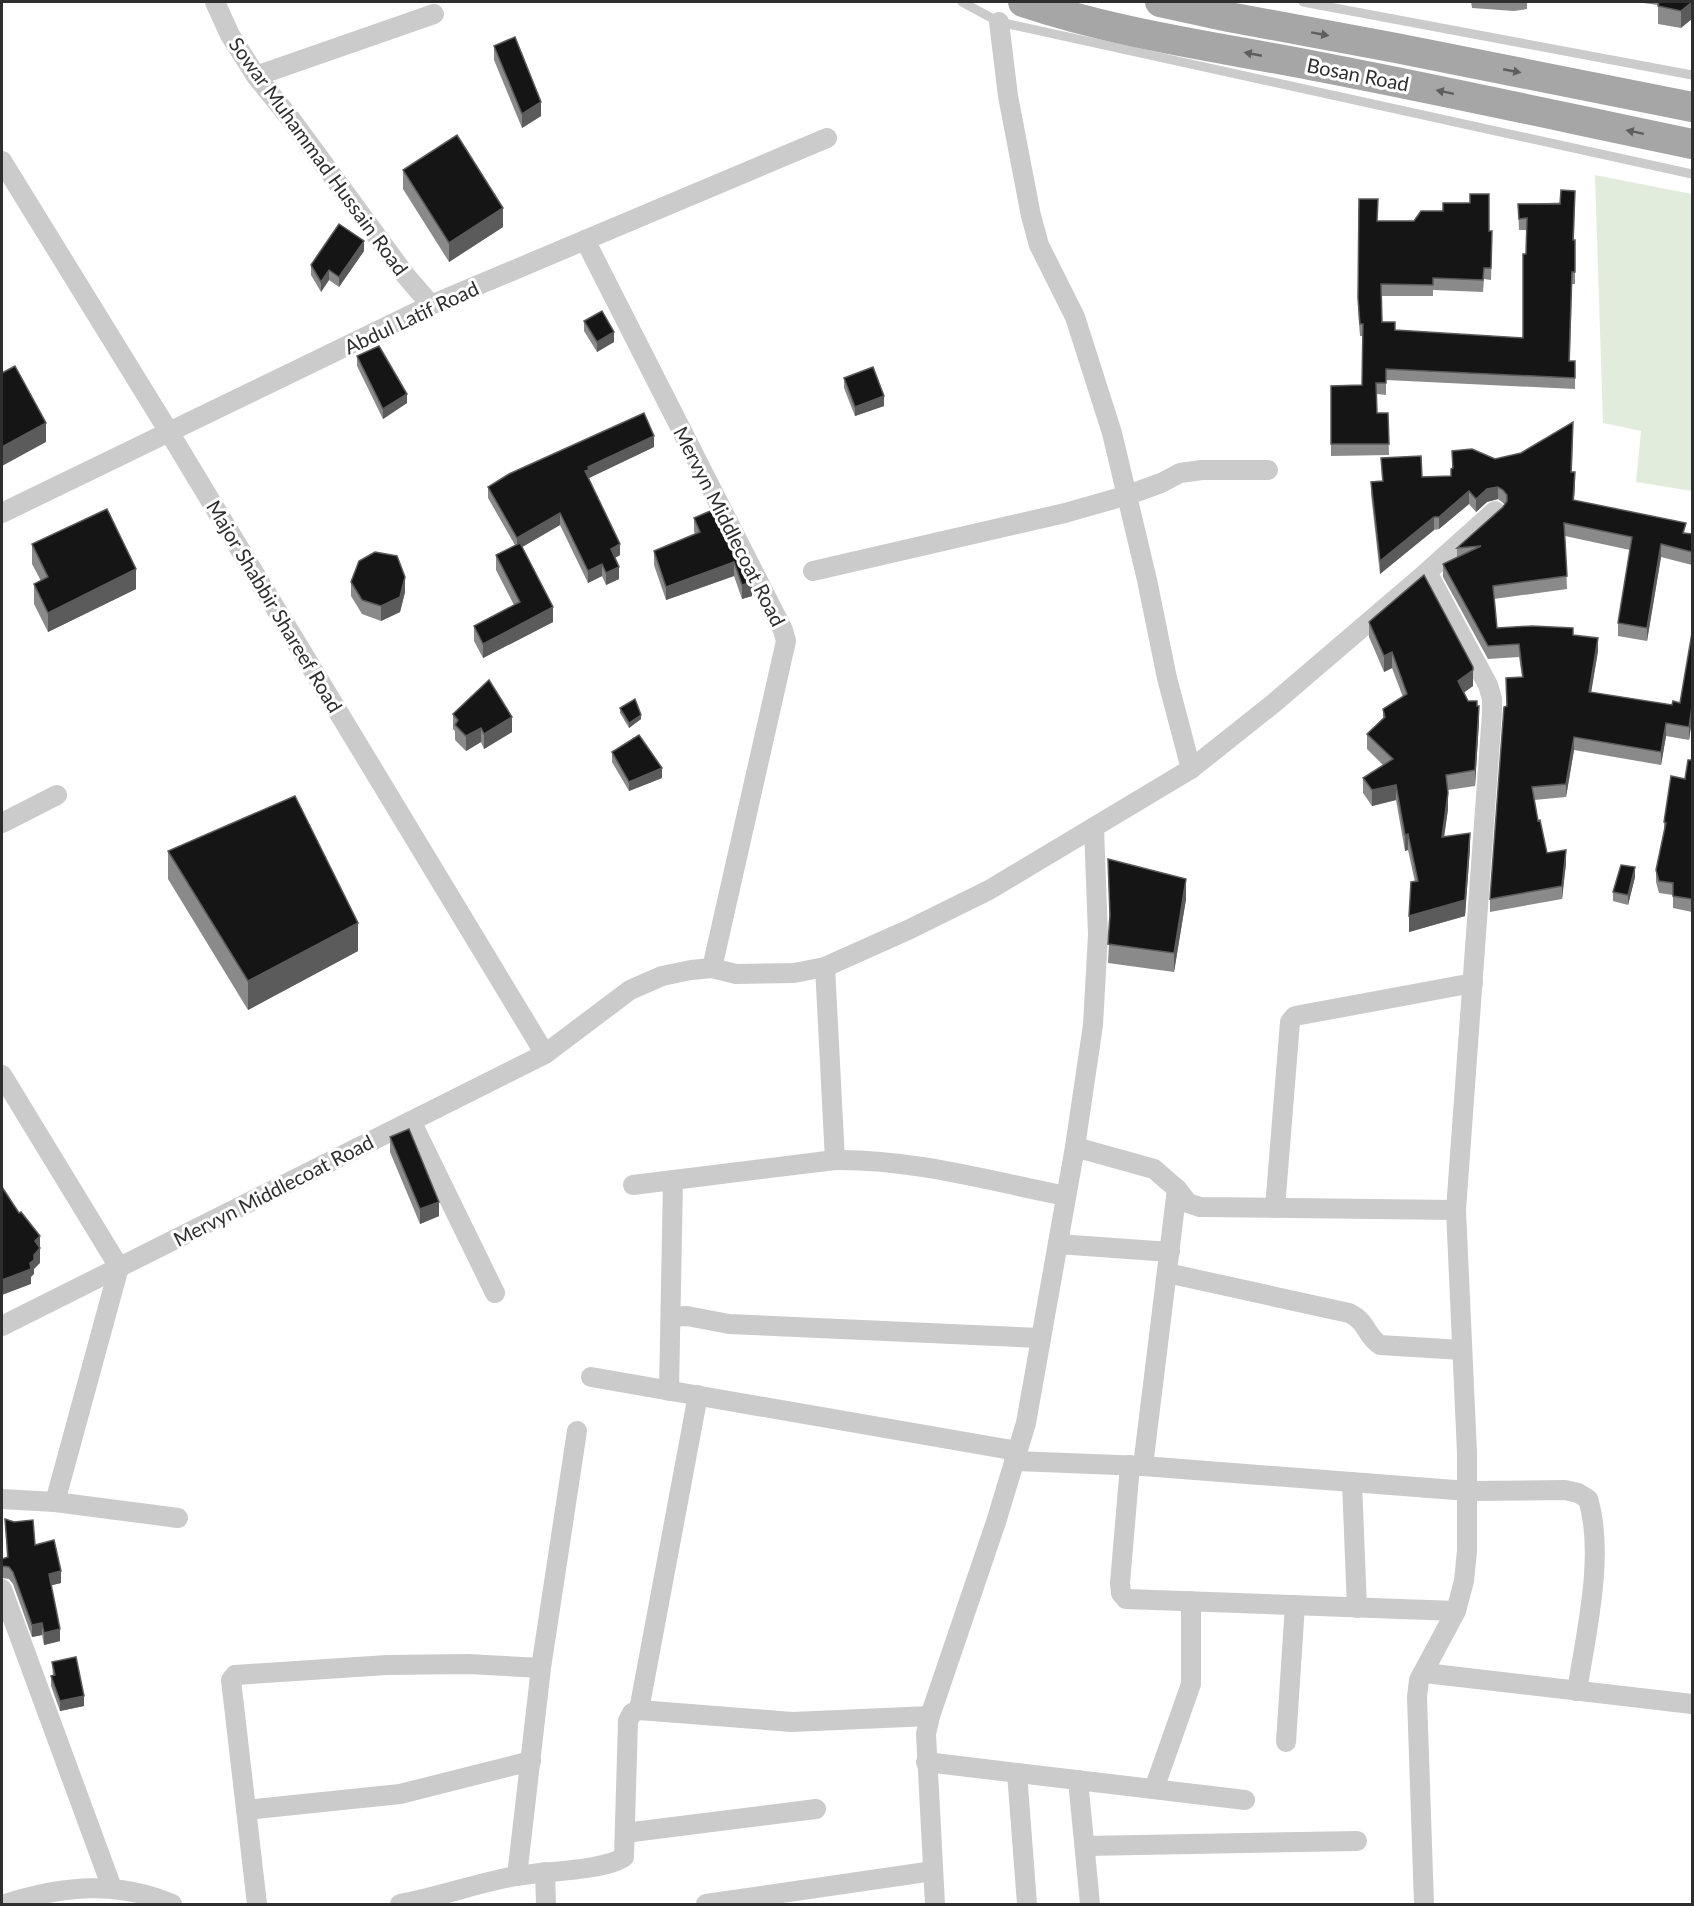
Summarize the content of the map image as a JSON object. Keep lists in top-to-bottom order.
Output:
{
  "streets": {
    "main road": ["Bosan Road"],
    "street": [
      "Sowar Muhammad Hussain Road",
      "Abdul Latif Road",
      "Mervyn Middlecoat Road",
      "Major Shabbir Shareef Road"
    ]
  },
  "crossings": [
    ["Sowar Muhammad Hussain Road", "Abdul Latif Road"],
    ["Abdul Latif Road", "Mervyn Middlecoat Road"],
    ["Abdul Latif Road", "Major Shabbir Shareef Road"],
    ["Mervyn Middlecoat Road", "Major Shabbir Shareef Road"]
  ]
}
